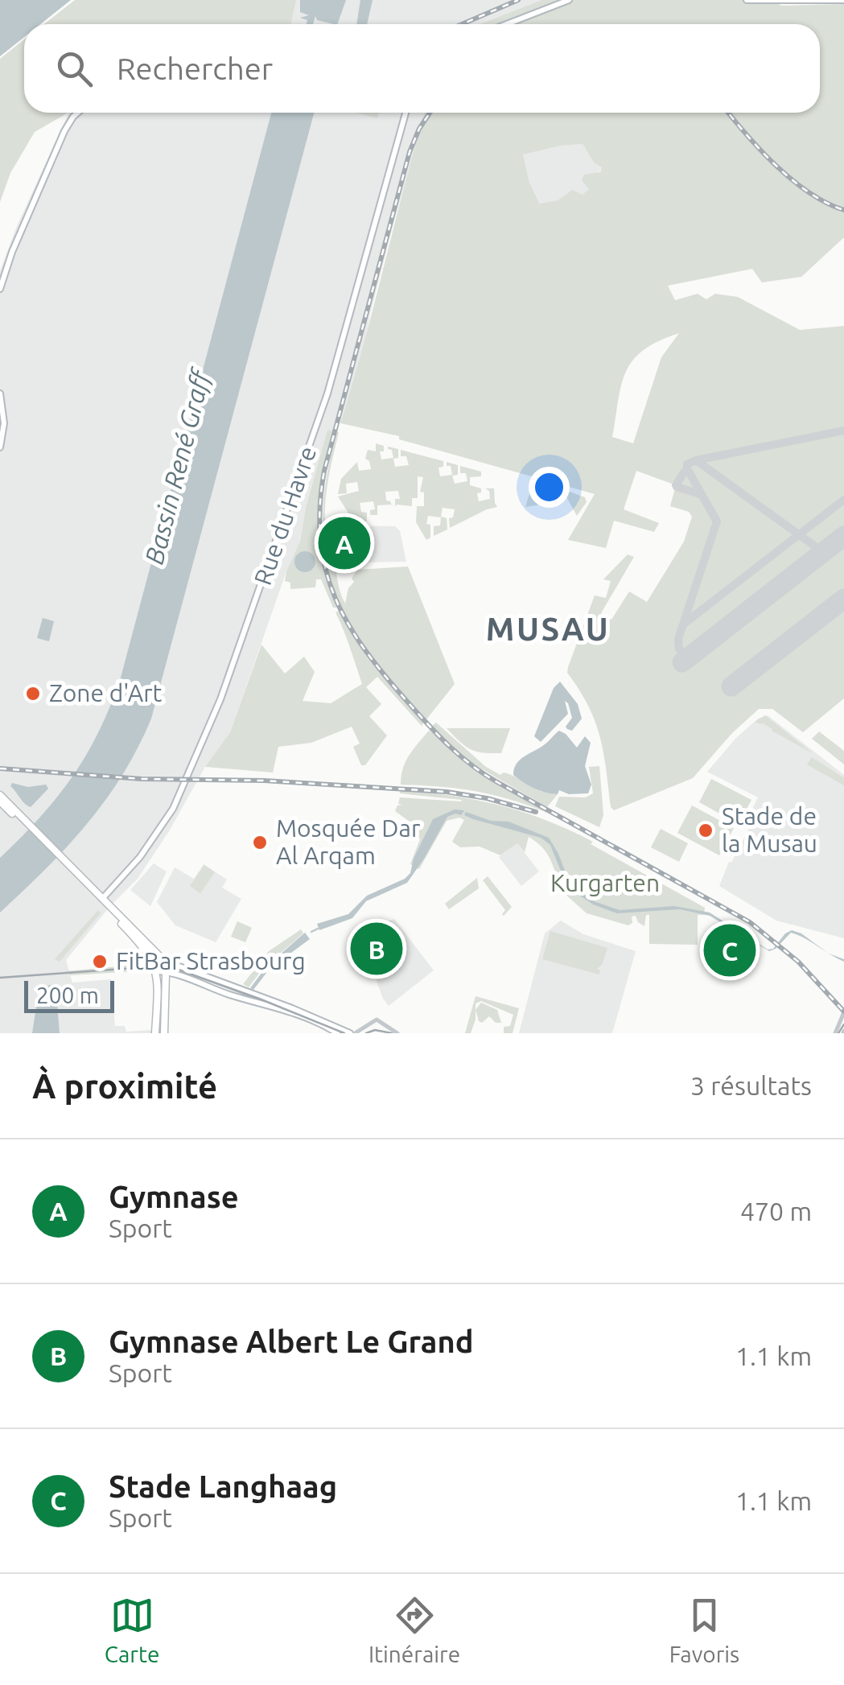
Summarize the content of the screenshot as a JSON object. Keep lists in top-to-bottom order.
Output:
{
  "streets": {
    "main road": ["Rue du Havre"]
  },
  "districts": ["MUSAU"],
  "water": ["Bassin René Graff"],
  "parks": ["Kurgarten"],
  "places": [
    "Zone d'Art",
    "Stade de la Musau",
    "Mosquée Dar Al Arqam",
    "FitBar Strasbourg"
  ],
  "scale_bar": "200 m",
  "page": {
    "search": "Rechercher",
    "pins": ["A", "B", "C"],
    "scale": "200 m",
    "heading": ["À proximité", "3 résultats"],
    "list": [
      {
        "mark": "A",
        "name": "Gymnase",
        "note": "Sport",
        "value": "470 m"
      },
      {
        "mark": "B",
        "name": "Gymnase Albert Le Grand",
        "note": "Sport",
        "value": "1.1 km"
      },
      {
        "mark": "C",
        "name": "Stade Langhaag",
        "note": "Sport",
        "value": "1.1 km"
      }
    ],
    "nav": ["Carte", "Itinéraire", "Favoris"]
  }
}
